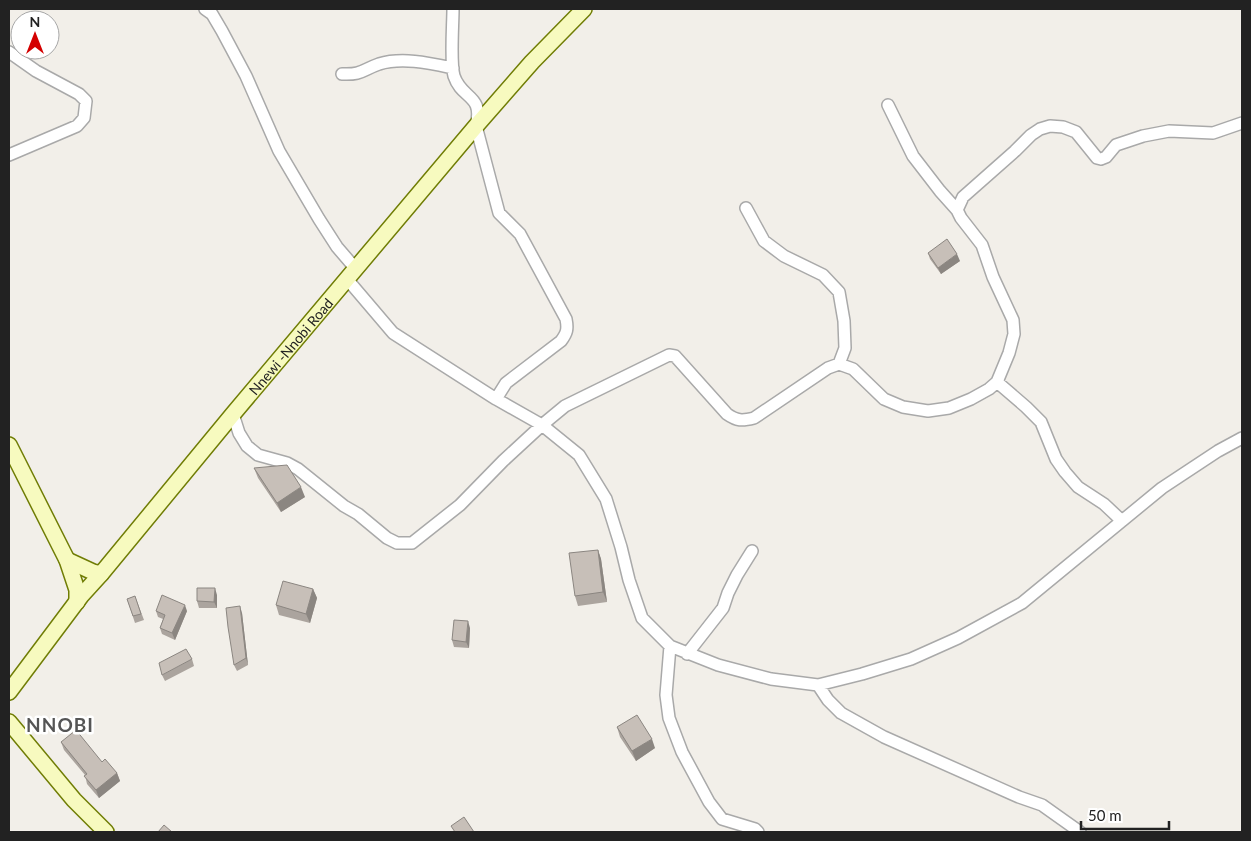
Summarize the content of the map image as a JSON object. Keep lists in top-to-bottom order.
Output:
{
  "streets": {
    "main road": ["Nnewi -Nnobi Road"]
  },
  "districts": ["NNOBI"],
  "scale_bar": "50 m",
  "north": "top"
}
